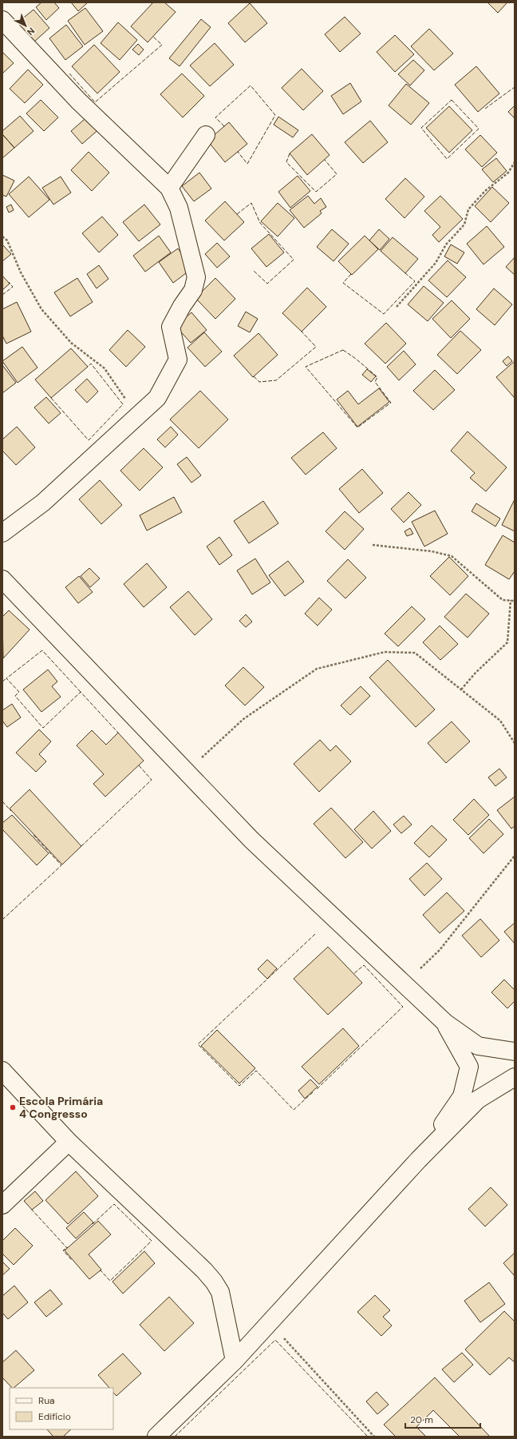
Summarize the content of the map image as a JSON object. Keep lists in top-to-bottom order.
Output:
{
  "places": ["Escola Primária 4 Congresso"],
  "legend": ["Rua", "Edifício"],
  "scale_bar": "20 m",
  "north": "bottom right"
}
